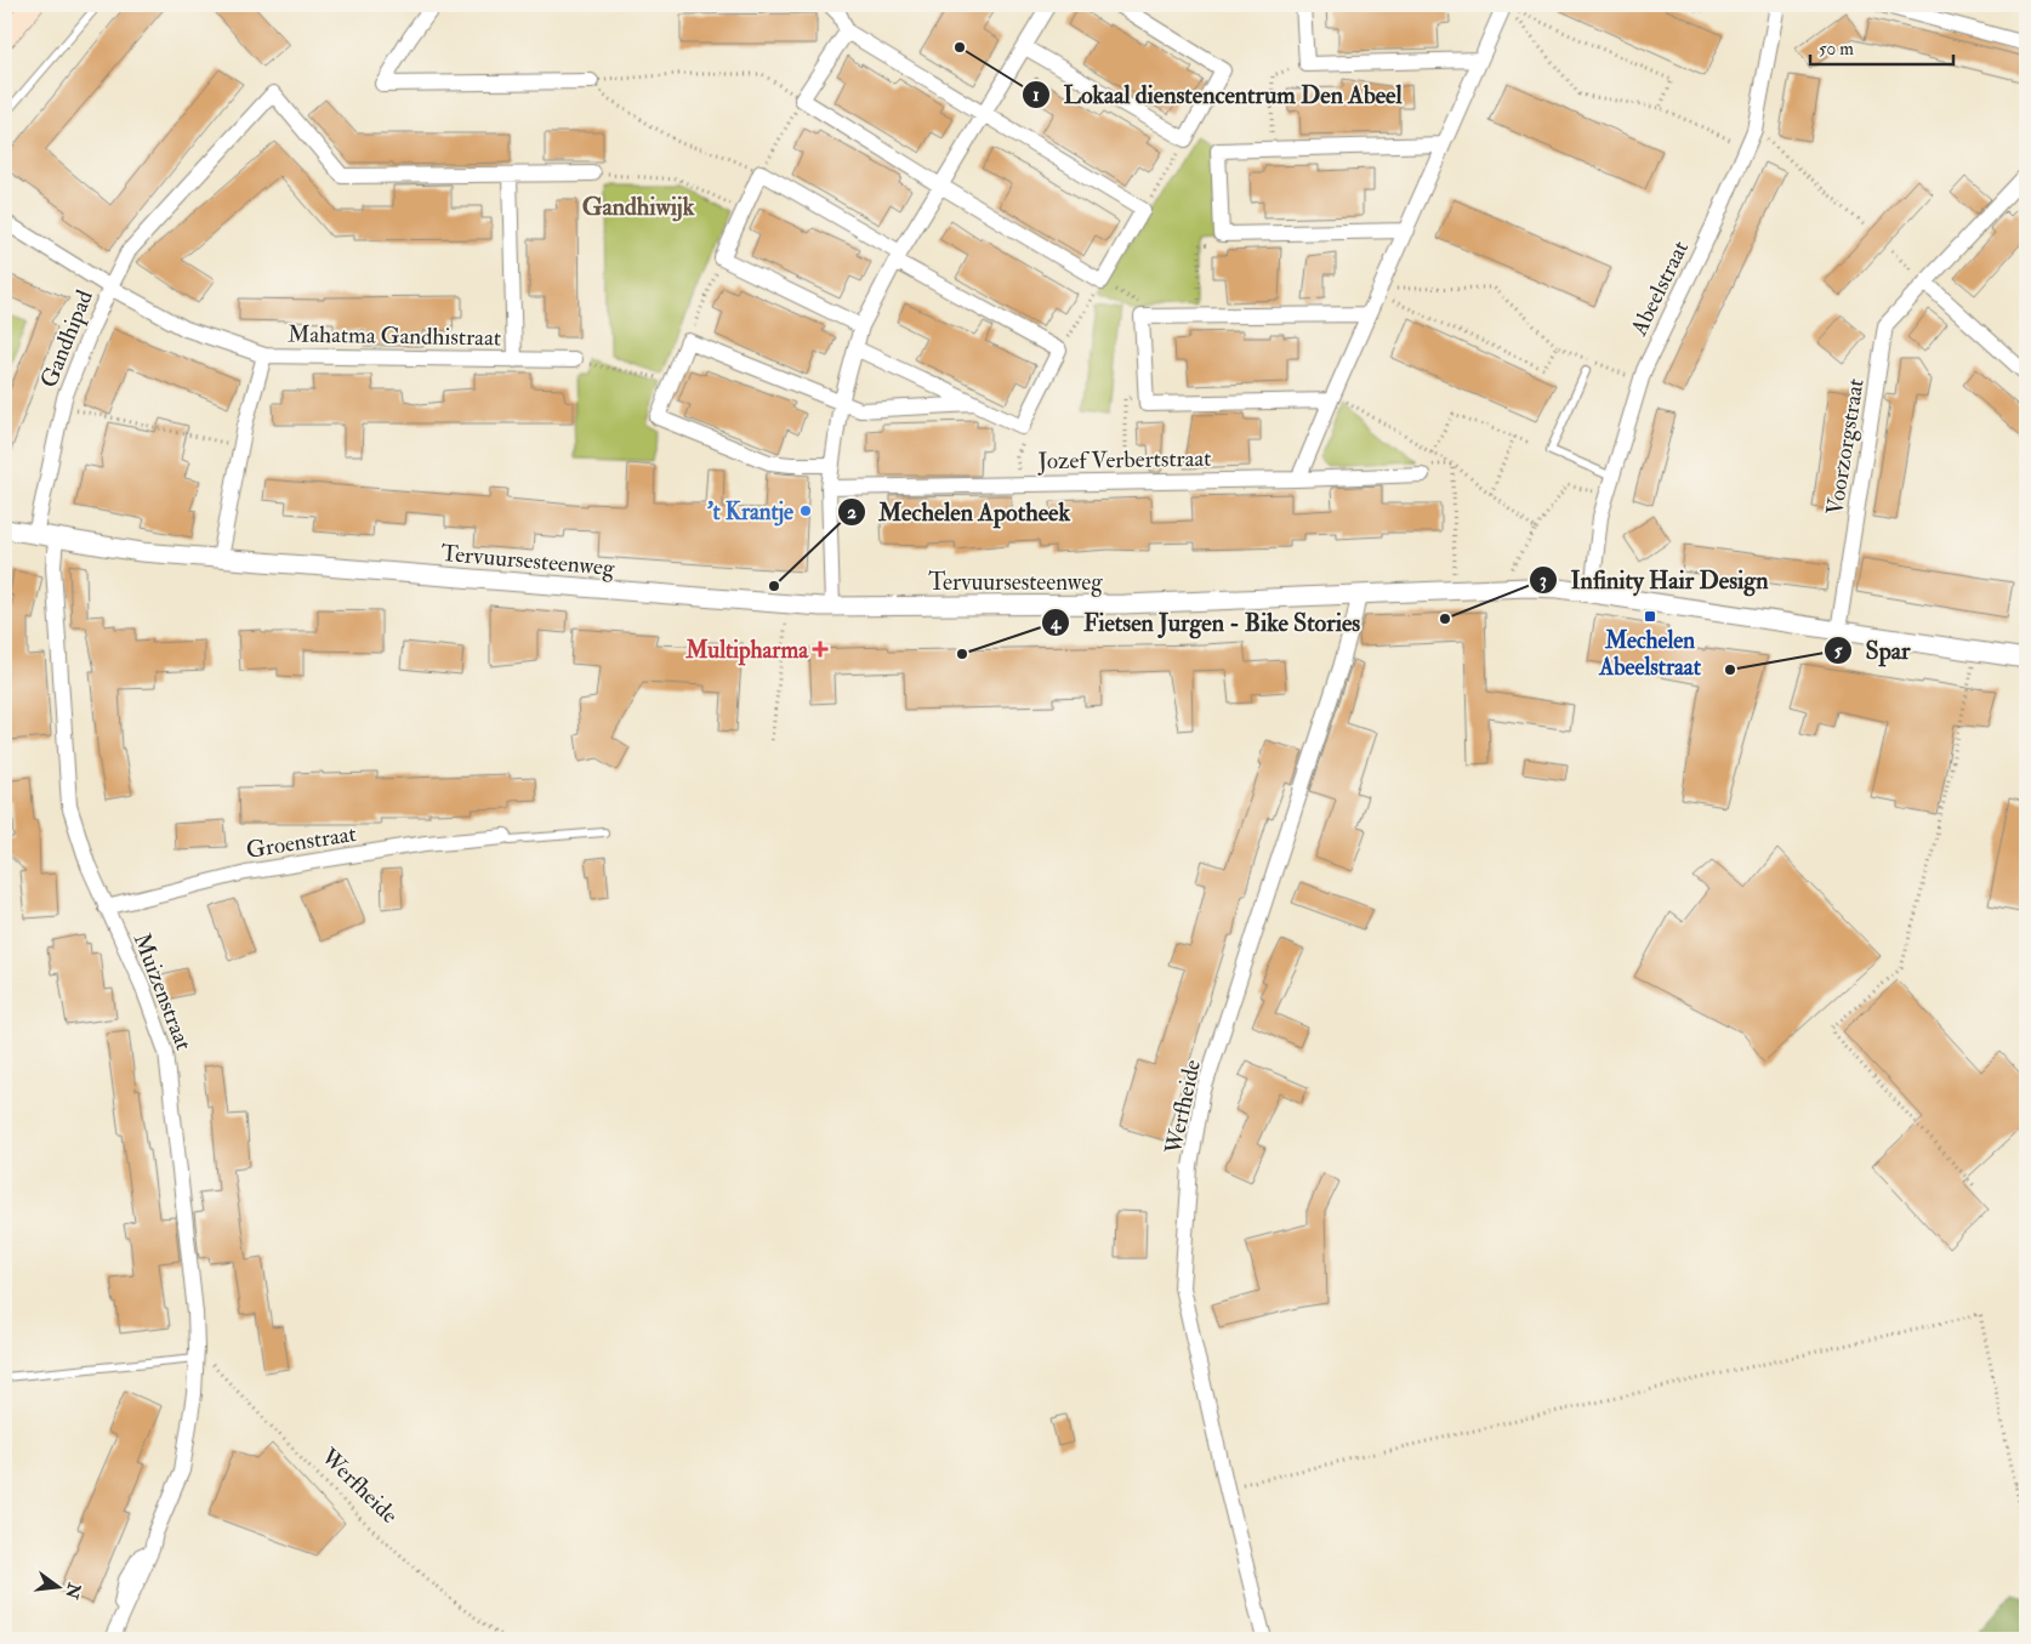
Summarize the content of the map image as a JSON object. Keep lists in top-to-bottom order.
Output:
{
  "streets": {
    "street": [
      "Abeelstraat",
      "Mahatma Gandhistraat",
      "Gandhipad",
      "Voorzorgstraat",
      "Jozef Verbertstraat",
      "Tervuursesteenweg",
      "Groenstraat",
      "Muizenstraat",
      "Werfheide"
    ]
  },
  "crossings": [
    ["Abeelstraat", "Tervuursesteenweg"],
    ["Mahatma Gandhistraat", "Gandhipad"],
    ["Mahatma Gandhistraat", "Tervuursesteenweg"],
    ["Gandhipad", "Tervuursesteenweg"],
    ["Voorzorgstraat", "Tervuursesteenweg"],
    ["Tervuursesteenweg", "Muizenstraat"],
    ["Tervuursesteenweg", "Werfheide"],
    ["Groenstraat", "Muizenstraat"],
    ["Muizenstraat", "Werfheide"]
  ],
  "districts": ["Gandhiwijk"],
  "places": {
    "other": [
      "Lokaal dienstencentrum Den Abeel",
      "'t Krantje",
      "Mechelen Apotheek",
      "Infinity Hair Design",
      "Fietsen Jurgen - Bike Stories",
      "Spar"
    ],
    "transit": ["Mechelen Abeelstraat"],
    "health": ["Multipharma"]
  },
  "scale_bar": "50 m",
  "north": "right"
}
